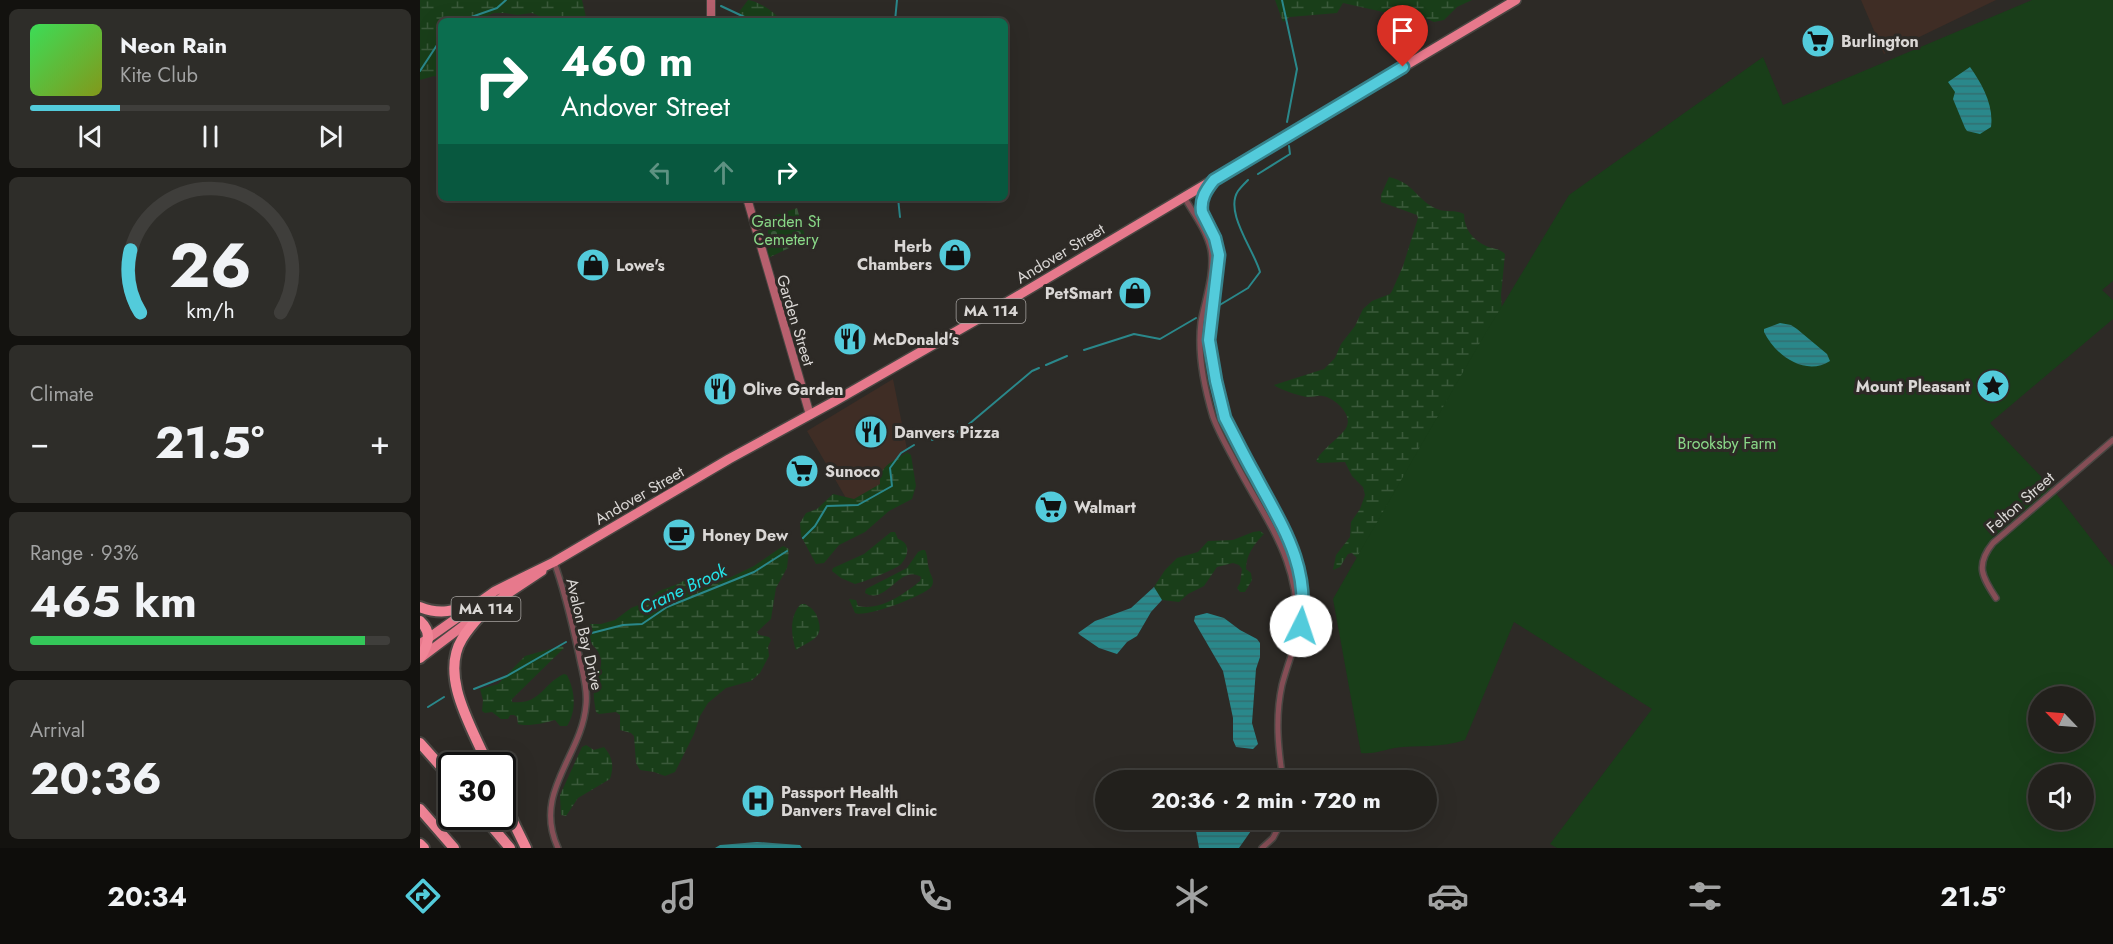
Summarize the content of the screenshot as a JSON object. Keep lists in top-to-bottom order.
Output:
{
  "streets": {
    "highway": ["Andover Street", "MA 114"],
    "main road": ["Garden Street"],
    "street": ["Felton Street", "Avalon Bay Drive"]
  },
  "crossings": [
    ["Andover Street", "Garden Street"],
    ["Andover Street", "Avalon Bay Drive"]
  ],
  "water": ["Crane Brook"],
  "parks": ["Garden St Cemetery", "Brooksby Farm"],
  "places": {
    "supermarket": ["Burlington", "Sunoco", "Walmart"],
    "shop": ["Herb Chambers", "Lowe's", "PetSmart"],
    "restaurant": ["McDonald's", "Olive Garden", "Danvers Pizza"],
    "place": ["Mount Pleasant"],
    "cafe": ["Honey Dew"],
    "hospital": ["Passport Health Danvers Travel Clinic"]
  },
  "north": "top left",
  "page": {
    "turn": ["460 m", "Andover Street"],
    "song": ["Neon Rain", "Kite Club"],
    "tile": [
      "Climate",
      ["Range · 93%", "465 km"],
      ["Arrival", "20:36"]
    ],
    "heat": ["−", "21.5°", "+"],
    "limit": "30",
    "trip": "20:36 · 2 min · 720 m",
    "tabs": ["20:34", "21.5°"],
    "gauge": ["26", "km/h"]
  }
}
